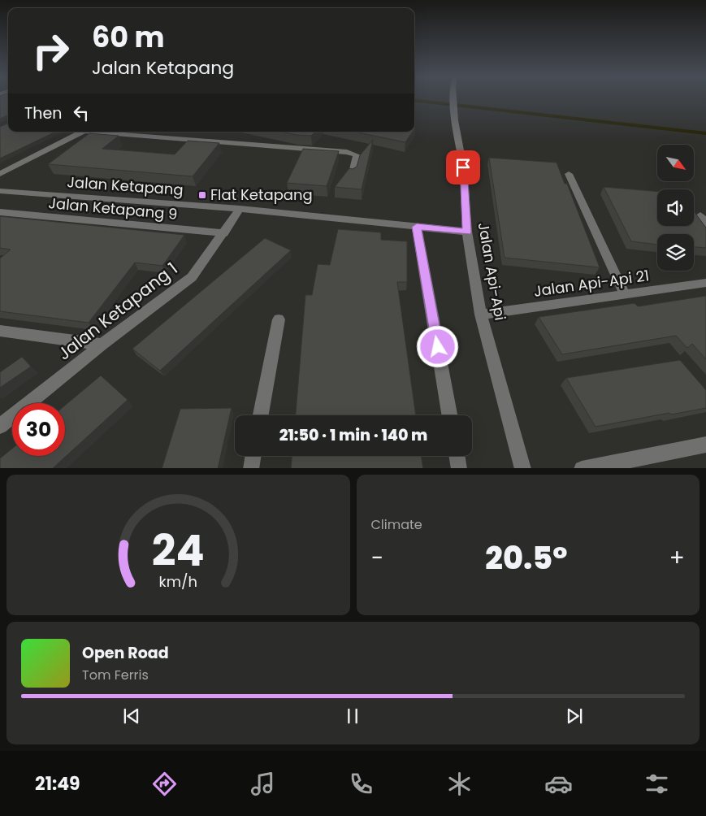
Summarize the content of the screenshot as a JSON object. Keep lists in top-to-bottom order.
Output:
{
  "streets": {
    "street": [
      "Jalan Ketapang",
      "Jalan Ketapang 9",
      "Jalan Api-Api",
      "Jalan Api-Api 21",
      "Jalan Ketapang 1"
    ]
  },
  "crossings": [
    ["Jalan Ketapang", "Jalan Api-Api"],
    ["Jalan Ketapang", "Jalan Ketapang 1"],
    ["Jalan Ketapang 9", "Jalan Ketapang 1"],
    ["Jalan Api-Api", "Jalan Api-Api 21"]
  ],
  "places": {
    "transit": ["Flat Ketapang"]
  },
  "north": "bottom right",
  "page": {
    "turn": ["60 m", "Jalan Ketapang"],
    "then": "Then",
    "limit": "30",
    "trip": "21:50 · 1 min · 140 m",
    "tile": "Climate",
    "heat": ["−", "20.5°", "+"],
    "song": ["Open Road", "Tom Ferris"],
    "tabs": "21:49",
    "gauge": ["24", "km/h"]
  }
}
